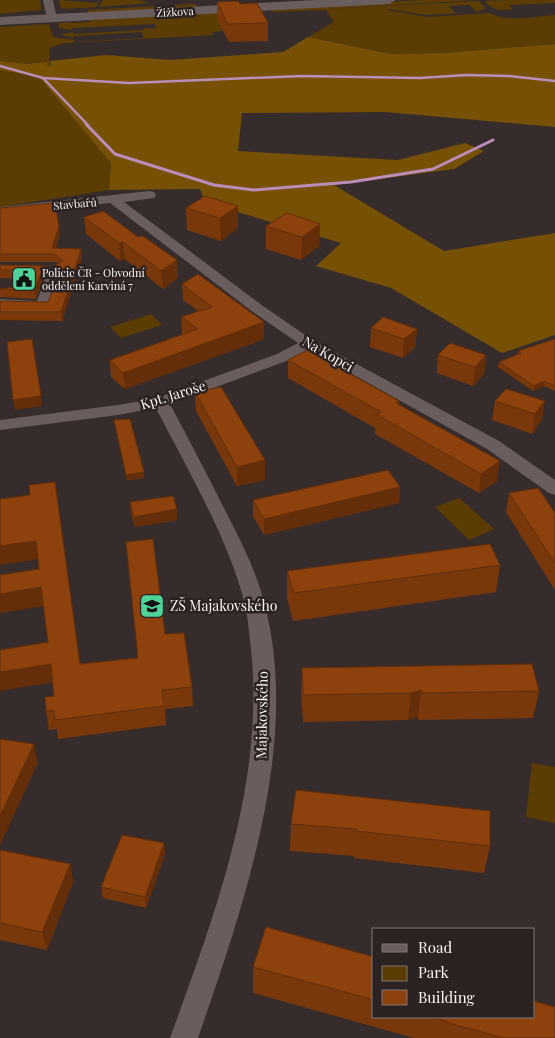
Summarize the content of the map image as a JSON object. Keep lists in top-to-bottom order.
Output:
{
  "streets": {
    "street": [
      "Žižkova",
      "Stavbařů",
      "Na Kopci",
      "Kpt. Jaroše",
      "Majakovského"
    ]
  },
  "crossings": [
    ["Stavbařů", "Na Kopci"],
    ["Na Kopci", "Kpt. Jaroše"],
    ["Kpt. Jaroše", "Majakovského"]
  ],
  "places": {
    "public building": ["Policie ČR - Obvodní oddělení Karviná 7"],
    "school or university": ["ZŠ Majakovského"]
  },
  "legend": ["Road", "Park", "Building"]
}
